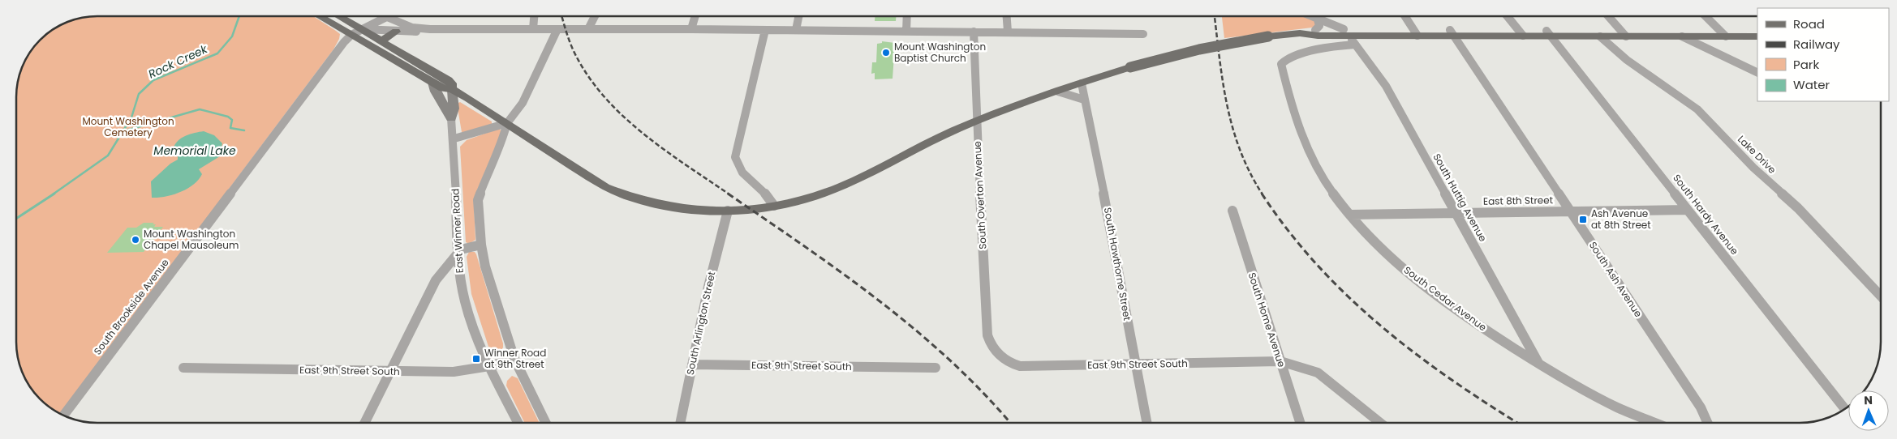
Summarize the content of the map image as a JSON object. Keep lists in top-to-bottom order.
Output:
{
  "streets": {
    "street": [
      "Lake Drive",
      "South Overton Avenue",
      "South Huttig Avenue",
      "East 8th Street",
      "South Hardy Avenue",
      "East Winner Road",
      "South Hawthorne Street",
      "South Ash Avenue",
      "South Cedar Avenue",
      "South Brookside Avenue",
      "South Home Avenue",
      "South Arlington Street",
      "East 9th Street South"
    ]
  },
  "crossings": [
    ["South Overton Avenue", "East 9th Street South"],
    ["South Huttig Avenue", "East 8th Street"],
    ["South Huttig Avenue", "South Cedar Avenue"],
    ["East 8th Street", "South Hardy Avenue"],
    ["East 8th Street", "South Ash Avenue"],
    ["East 8th Street", "South Cedar Avenue"],
    ["East Winner Road", "East 9th Street South"],
    ["South Hawthorne Street", "East 9th Street South"],
    ["South Home Avenue", "East 9th Street South"],
    ["South Arlington Street", "East 9th Street South"]
  ],
  "water": ["Rock Creek", "Memorial Lake"],
  "parks": ["Mount Washington Cemetery"],
  "places": {
    "other": ["Mount Washington Baptist Church", "Mount Washington Chapel Mausoleum"],
    "transit": ["Ash Avenue at 8th Street", "Winner Road at 9th Street"]
  },
  "legend": [
    "Road",
    "Railway",
    "Park",
    "Water"
  ],
  "north": "top"
}
